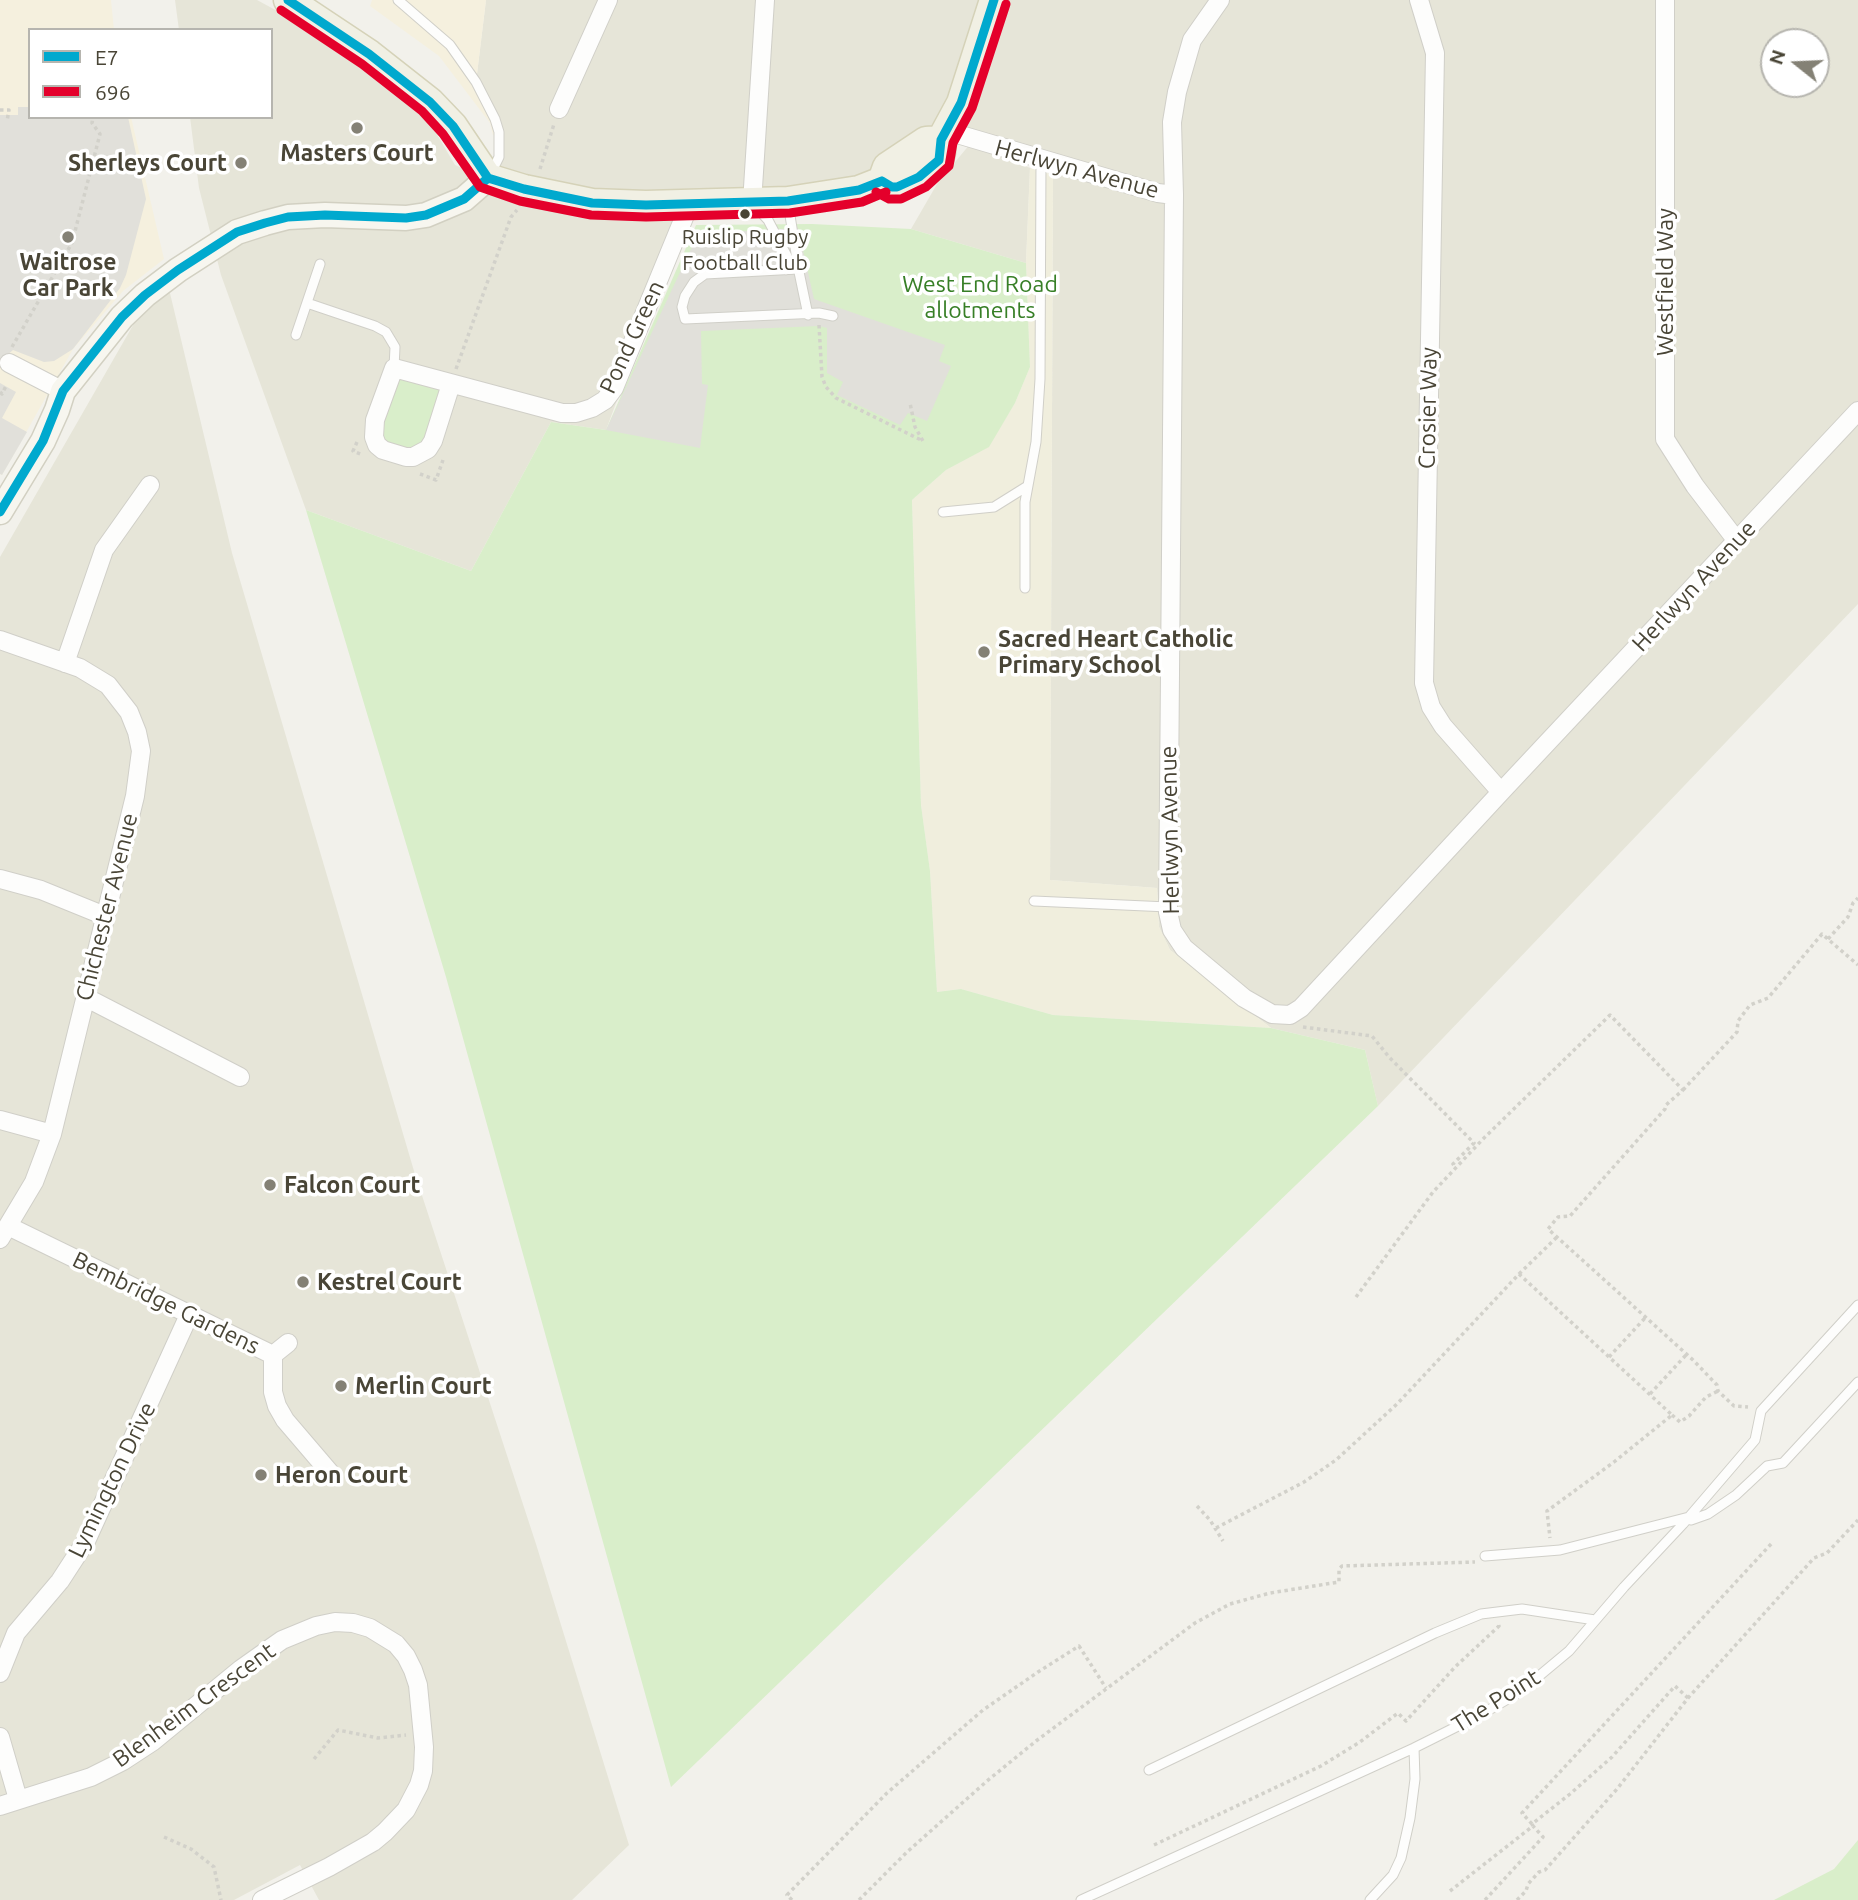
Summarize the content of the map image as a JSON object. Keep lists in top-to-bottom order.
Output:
{
  "streets": {
    "street": [
      "Herlwyn Avenue",
      "Westfield Way",
      "Pond Green",
      "Crosier Way",
      "Chichester Avenue",
      "Bembridge Gardens",
      "Lymington Drive",
      "Blenheim Crescent"
    ],
    "lane": ["The Point"]
  },
  "crossings": [
    ["Herlwyn Avenue", "Westfield Way"],
    ["Herlwyn Avenue", "Crosier Way"],
    ["Chichester Avenue", "Bembridge Gardens"],
    ["Bembridge Gardens", "Lymington Drive"]
  ],
  "parks": ["West End Road allotments"],
  "places": [
    "Masters Court",
    "Sherleys Court",
    "Ruislip Rugby Football Club",
    "Waitrose Car Park",
    "Sacred Heart Catholic Primary School",
    "Falcon Court",
    "Kestrel Court",
    "Merlin Court",
    "Heron Court"
  ],
  "lines": ["transit line E7", "transit line 696"],
  "legend": ["E7", "696"],
  "north": "left"
}
